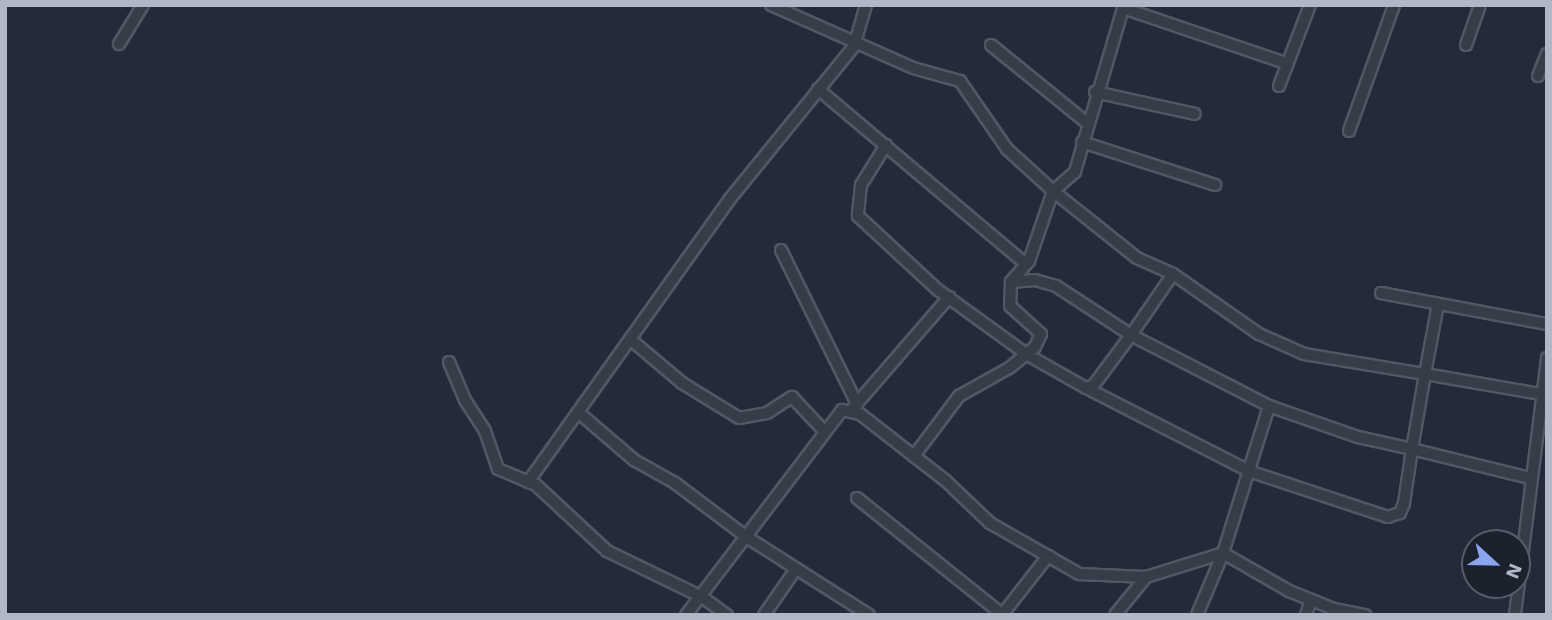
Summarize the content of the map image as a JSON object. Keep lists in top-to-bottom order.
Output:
{
  "north": "right"
}
